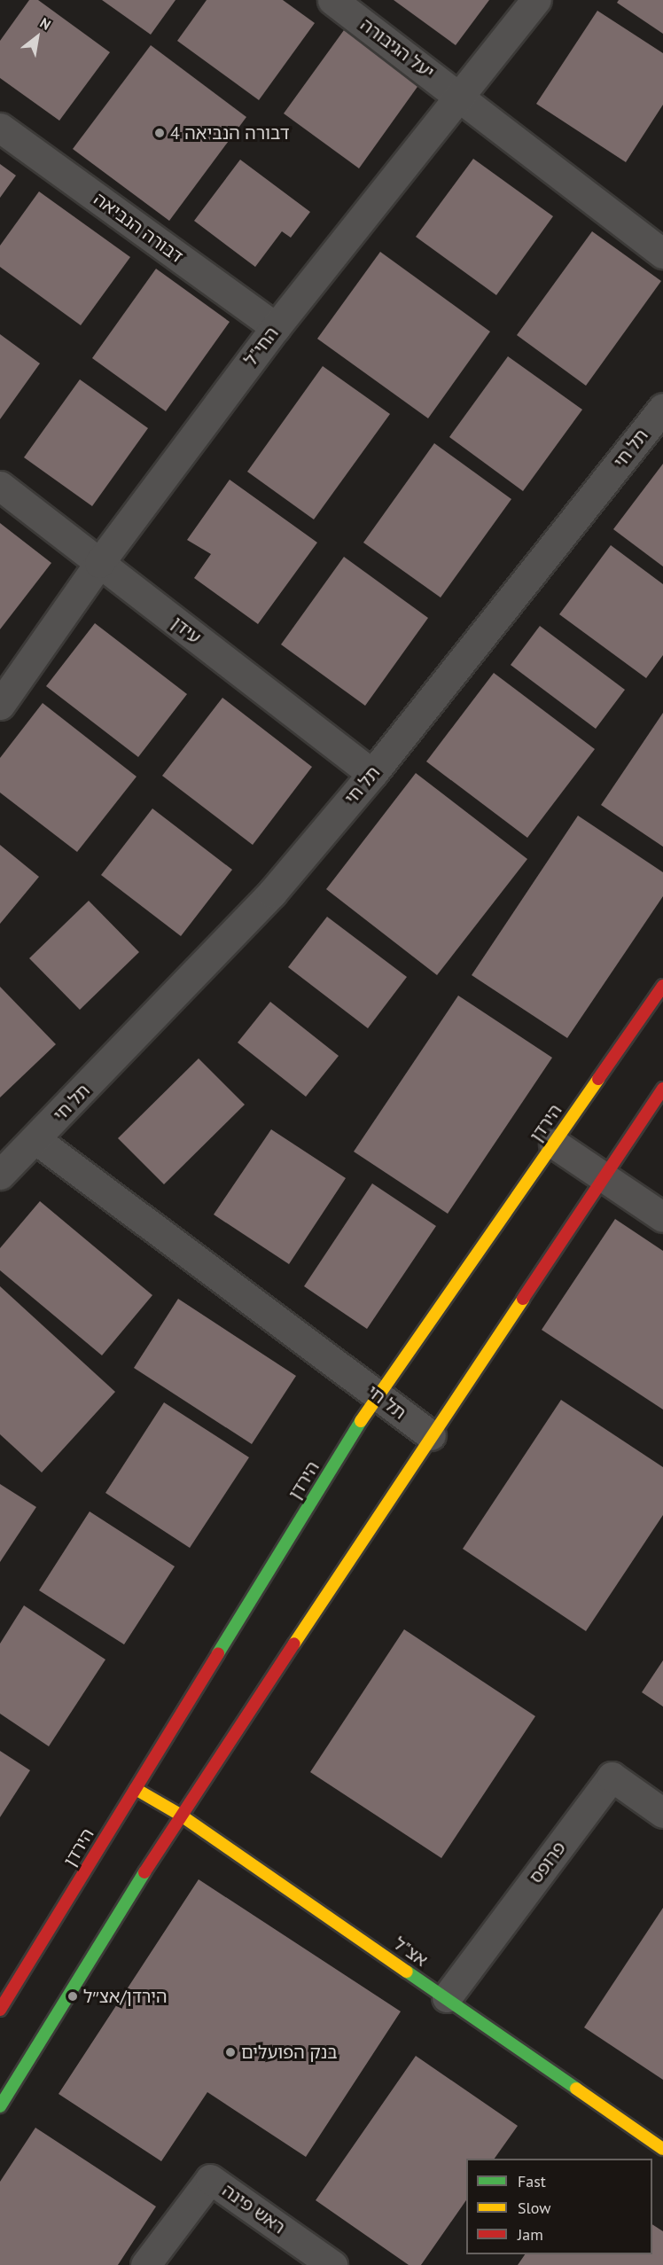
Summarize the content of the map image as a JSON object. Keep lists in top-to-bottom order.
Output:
{
  "streets": {
    "street": [
      "יעל הגיבורה",
      "דבורה הנביאה",
      "החי\"ל",
      "תל חי",
      "עידן",
      "הירדן",
      "פרופס",
      "אצ\"ל",
      "ראש פינה"
    ]
  },
  "crossings": [
    ["יעל הגיבורה", "החי\"ל"],
    ["דבורה הנביאה", "החי\"ל"],
    ["החי\"ל", "עידן"],
    ["תל חי", "עידן"],
    ["תל חי", "הירדן"],
    ["הירדן", "אצ\"ל"],
    ["פרופס", "אצ\"ל"]
  ],
  "places": ["דבורה הנביאה 4", "הירדן/אצ״ל", "בנק הפועלים"],
  "legend": ["Fast", "Slow", "Jam"],
  "north": "top right"
}
